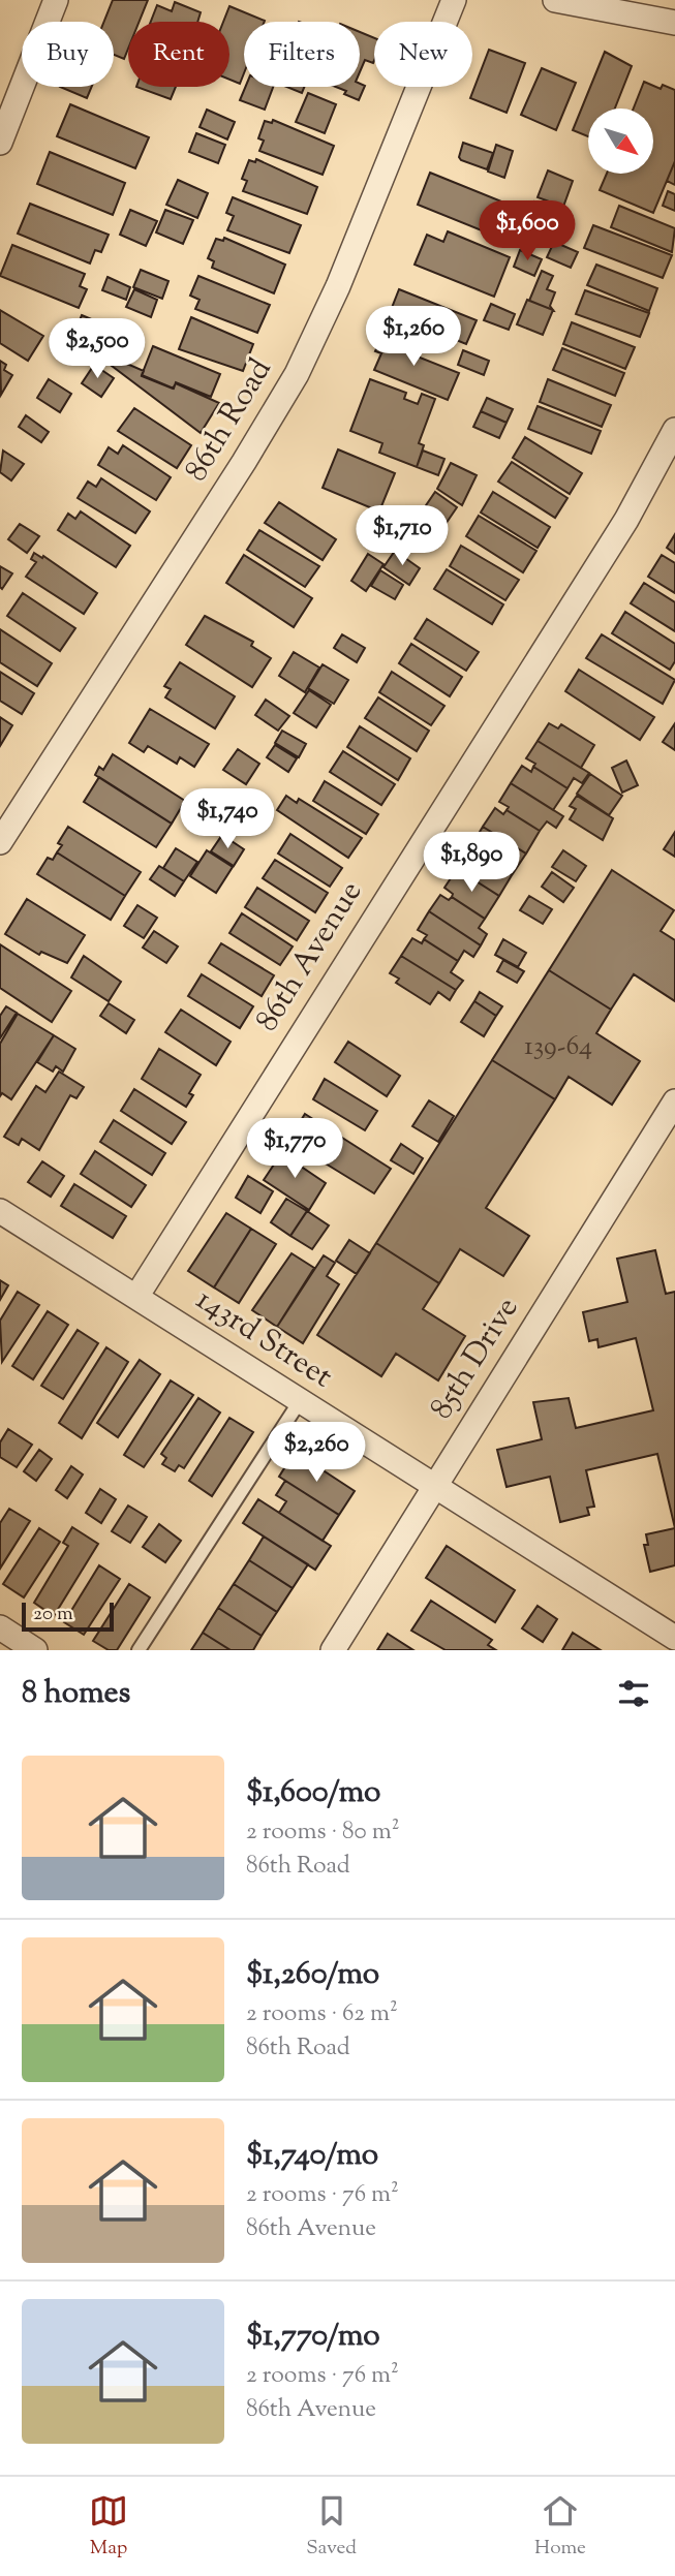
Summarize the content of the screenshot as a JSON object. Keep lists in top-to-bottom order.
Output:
{
  "streets": {
    "street": [
      "86th Road",
      "86th Avenue",
      "143rd Street",
      "85th Drive"
    ]
  },
  "crossings": [
    ["86th Avenue", "143rd Street"],
    ["143rd Street", "85th Drive"]
  ],
  "house_numbers": ["139-64"],
  "scale_bar": "20 m",
  "north": "bottom right",
  "page": {
    "chip": [
      "Buy",
      "Rent",
      "Filters",
      "New"
    ],
    "price": [
      "$1,600",
      "$1,260",
      "$2,500",
      "$1,710",
      "$1,740",
      "$1,890",
      "$1,770",
      "$2,260"
    ],
    "scale": "20 m",
    "heading": "8 homes",
    "list": [
      {
        "name": "$1,600/mo",
        "note": "2 rooms · 80 m² · 86th Road"
      },
      {
        "name": "$1,260/mo",
        "note": "2 rooms · 62 m² · 86th Road"
      },
      {
        "name": "$1,740/mo",
        "note": "2 rooms · 76 m² · 86th Avenue"
      },
      {
        "name": "$1,770/mo",
        "note": "2 rooms · 76 m² · 86th Avenue"
      }
    ],
    "tabs": ["Map", "Saved", "Home"]
  }
}
